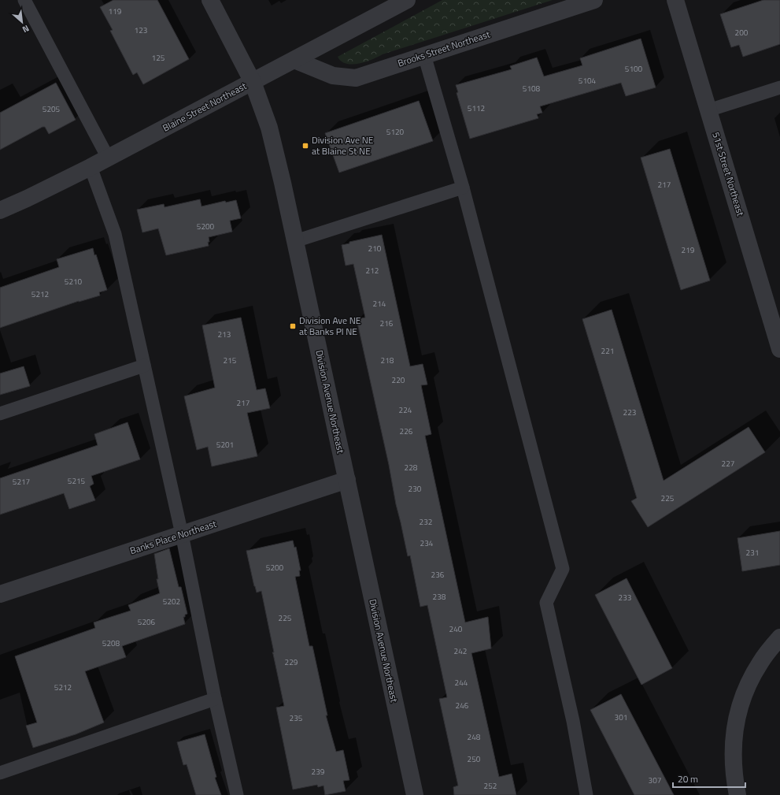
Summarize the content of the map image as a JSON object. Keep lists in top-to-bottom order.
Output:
{
  "streets": {
    "street": [
      "Brooks Street Northeast",
      "Blaine Street Northeast",
      "51st Street Northeast",
      "Division Avenue Northeast",
      "Banks Place Northeast"
    ]
  },
  "crossings": [
    ["Brooks Street Northeast", "Blaine Street Northeast"],
    ["Blaine Street Northeast", "Division Avenue Northeast"],
    ["Division Avenue Northeast", "Banks Place Northeast"]
  ],
  "places": {
    "transit": ["Division Ave NE at Blaine St NE", "Division Ave NE at Banks Pl NE"]
  },
  "house_numbers": [
    "119",
    "123",
    "200",
    "125",
    "5100",
    "5104",
    "5108",
    "5112",
    "5205",
    "5120",
    "217",
    "5200",
    "210",
    "219",
    "212",
    "5210",
    "5212",
    "214",
    "216",
    "213",
    "221",
    "215",
    "218",
    "220",
    "217",
    "224",
    "223",
    "226",
    "5201",
    "227",
    "228",
    "5215",
    "5217",
    "230",
    "225",
    "232",
    "234",
    "231",
    "5200",
    "236",
    "238",
    "233",
    "5202",
    "225",
    "5206",
    "240",
    "5208",
    "242",
    "229",
    "244",
    "5212",
    "246",
    "301",
    "235",
    "248",
    "250",
    "239",
    "307",
    "252"
  ],
  "scale_bar": "20 m",
  "north": "bottom right"
}
